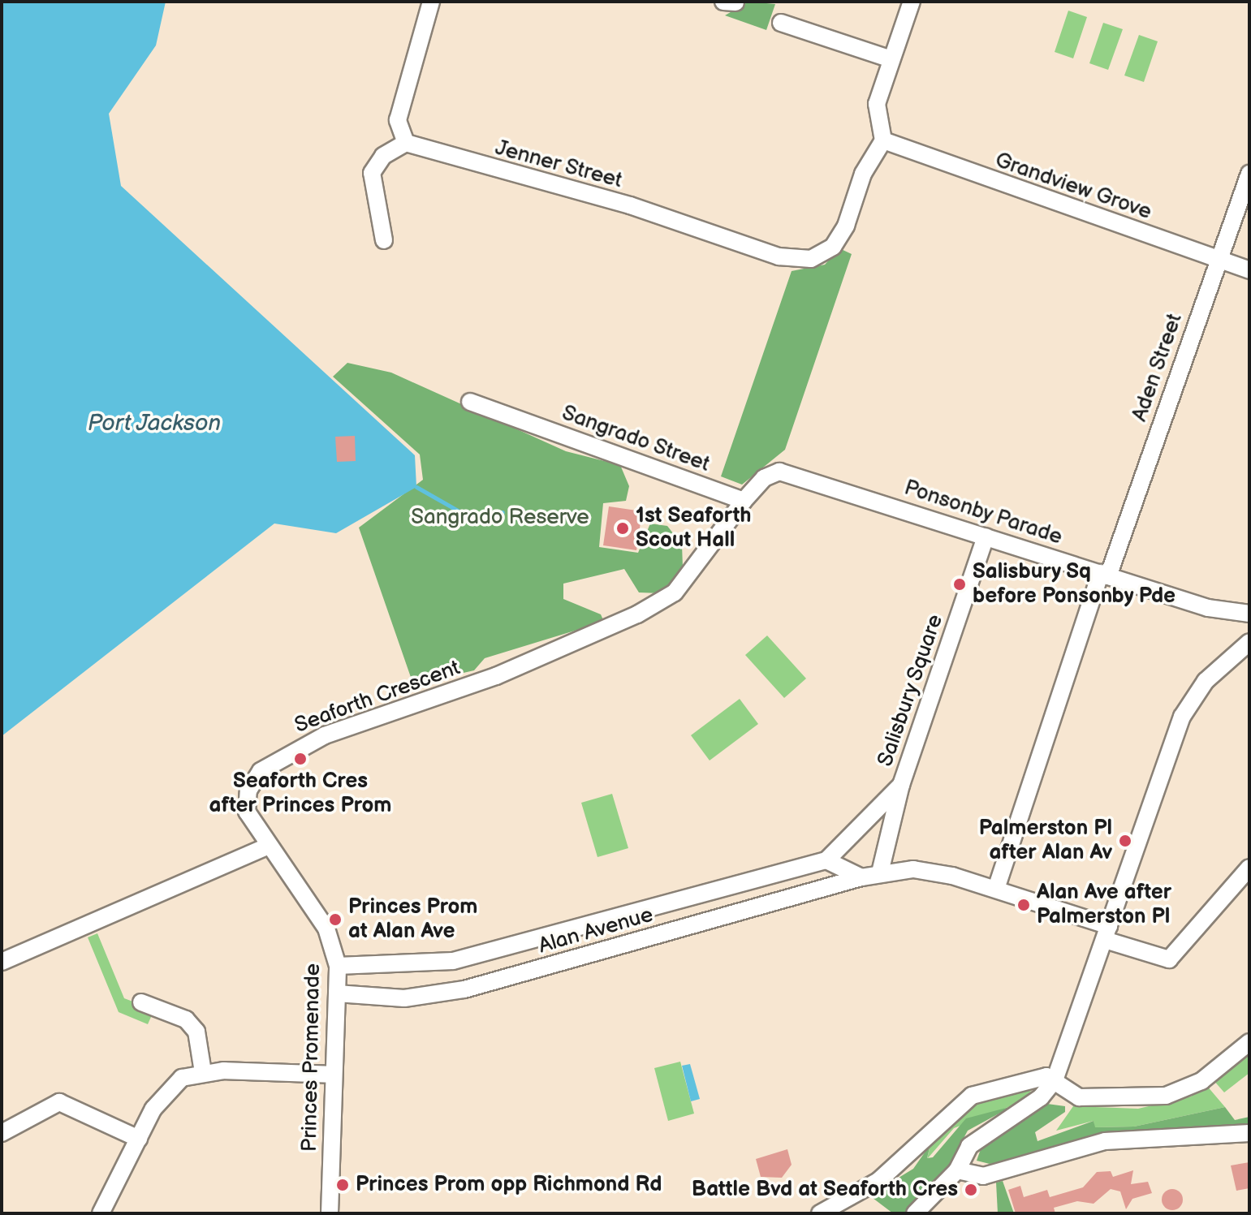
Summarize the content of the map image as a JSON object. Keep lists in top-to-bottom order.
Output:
{
  "streets": {
    "street": [
      "Jenner Street",
      "Grandview Grove",
      "Aden Street",
      "Sangrado Street",
      "Ponsonby Parade",
      "Salisbury Square",
      "Seaforth Crescent",
      "Alan Avenue",
      "Princes Promenade"
    ]
  },
  "crossings": [
    ["Jenner Street", "Grandview Grove"],
    ["Grandview Grove", "Aden Street"],
    ["Aden Street", "Ponsonby Parade"],
    ["Aden Street", "Alan Avenue"],
    ["Sangrado Street", "Ponsonby Parade"],
    ["Sangrado Street", "Seaforth Crescent"],
    ["Ponsonby Parade", "Salisbury Square"],
    ["Ponsonby Parade", "Seaforth Crescent"],
    ["Seaforth Crescent", "Princes Promenade"],
    ["Alan Avenue", "Princes Promenade"]
  ],
  "water": ["Port Jackson"],
  "parks": ["Sangrado Reserve"],
  "places": [
    "1st Seaforth Scout Hall",
    "Salisbury Sq before Ponsonby Pde",
    "Seaforth Cres after Princes Prom",
    "Palmerston Pl after Alan Av",
    "Alan Ave after Palmerston Pl",
    "Princes Prom at Alan Ave",
    "Princes Prom opp Richmond Rd",
    "Battle Bvd at Seaforth Cres"
  ]
}
